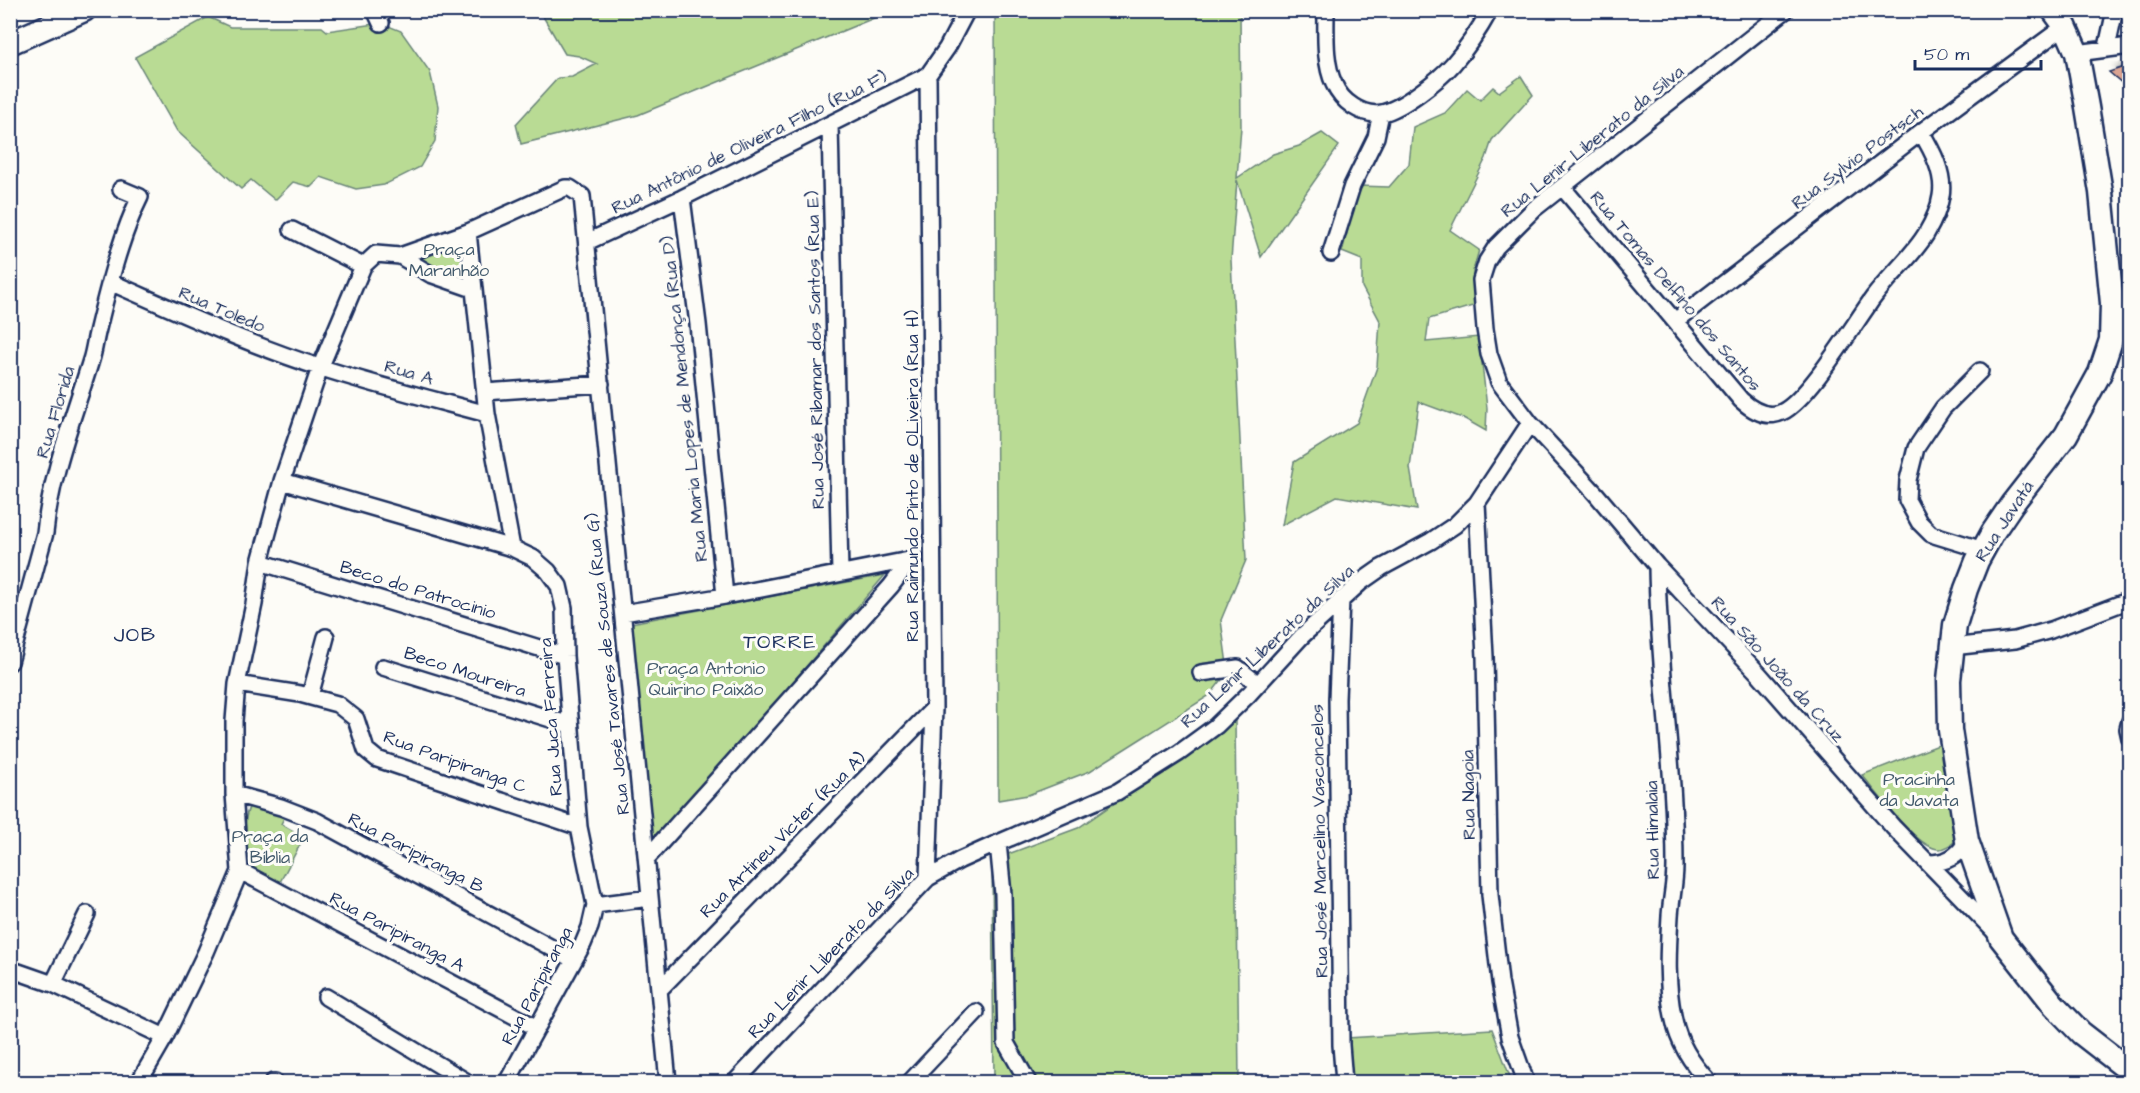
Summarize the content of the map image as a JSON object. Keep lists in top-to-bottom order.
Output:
{
  "streets": {
    "street": [
      "Rua Lenir Liberato da Silva",
      "Rua Antônio de Oliveira Filho (Rua F)",
      "Rua Sylvio Postsch",
      "Rua Tomas Delfino dos Santos",
      "Rua Toledo",
      "Rua José Ribamar dos Santos (Rua E)",
      "Rua A",
      "Rua Maria Lopes de Mendonça (Rua D)",
      "Rua Florida",
      "Rua Raimundo Pinto de OLiveira (Rua H)",
      "Rua Javatá",
      "Beco do Patrocinio",
      "Rua José Tavares de Souza (Rua G)",
      "Rua São João da Cruz",
      "Beco Moureira",
      "Rua Juca Ferreira",
      "Rua Paripiranga C",
      "Rua Nagoia",
      "Rua Himalaia",
      "Rua Artineu Victer (Rua A)",
      "Rua José Marcelino Vasconcelos",
      "Rua Paripiranga B",
      "Rua Paripiranga A",
      "Rua Paripiranga"
    ]
  },
  "crossings": [
    ["Rua Lenir Liberato da Silva", "Rua Tomas Delfino dos Santos"],
    ["Rua Lenir Liberato da Silva", "Rua Raimundo Pinto de OLiveira (Rua H)"],
    ["Rua Lenir Liberato da Silva", "Rua São João da Cruz"],
    ["Rua Lenir Liberato da Silva", "Rua Nagoia"],
    ["Rua Lenir Liberato da Silva", "Rua José Marcelino Vasconcelos"],
    ["Rua Antônio de Oliveira Filho (Rua F)", "Rua José Ribamar dos Santos (Rua E)"],
    ["Rua Antônio de Oliveira Filho (Rua F)", "Rua Maria Lopes de Mendonça (Rua D)"],
    ["Rua Antônio de Oliveira Filho (Rua F)", "Rua Raimundo Pinto de OLiveira (Rua H)"],
    ["Rua Antônio de Oliveira Filho (Rua F)", "Rua José Tavares de Souza (Rua G)"],
    ["Rua Sylvio Postsch", "Rua Tomas Delfino dos Santos"],
    ["Rua Sylvio Postsch", "Rua Javatá"],
    ["Rua Toledo", "Rua A"],
    ["Rua Toledo", "Rua Florida"],
    ["Rua Raimundo Pinto de OLiveira (Rua H)", "Rua Artineu Victer (Rua A)"],
    ["Rua Javatá", "Rua São João da Cruz"],
    ["Beco do Patrocinio", "Rua Juca Ferreira"],
    ["Rua José Tavares de Souza (Rua G)", "Rua Artineu Victer (Rua A)"],
    ["Rua São João da Cruz", "Rua Himalaia"],
    ["Beco Moureira", "Rua Juca Ferreira"],
    ["Rua Juca Ferreira", "Rua Paripiranga C"],
    ["Rua Juca Ferreira", "Rua Paripiranga"],
    ["Rua Paripiranga B", "Rua Paripiranga"],
    ["Rua Paripiranga A", "Rua Paripiranga"]
  ],
  "districts": ["JOB", "TORRE"],
  "parks": [
    "Praça Maranhão",
    "Praça Antonio Quirino Paixão",
    "Pracinha da Javata",
    "Praça da Bíblia"
  ],
  "scale_bar": "50 m"
}
